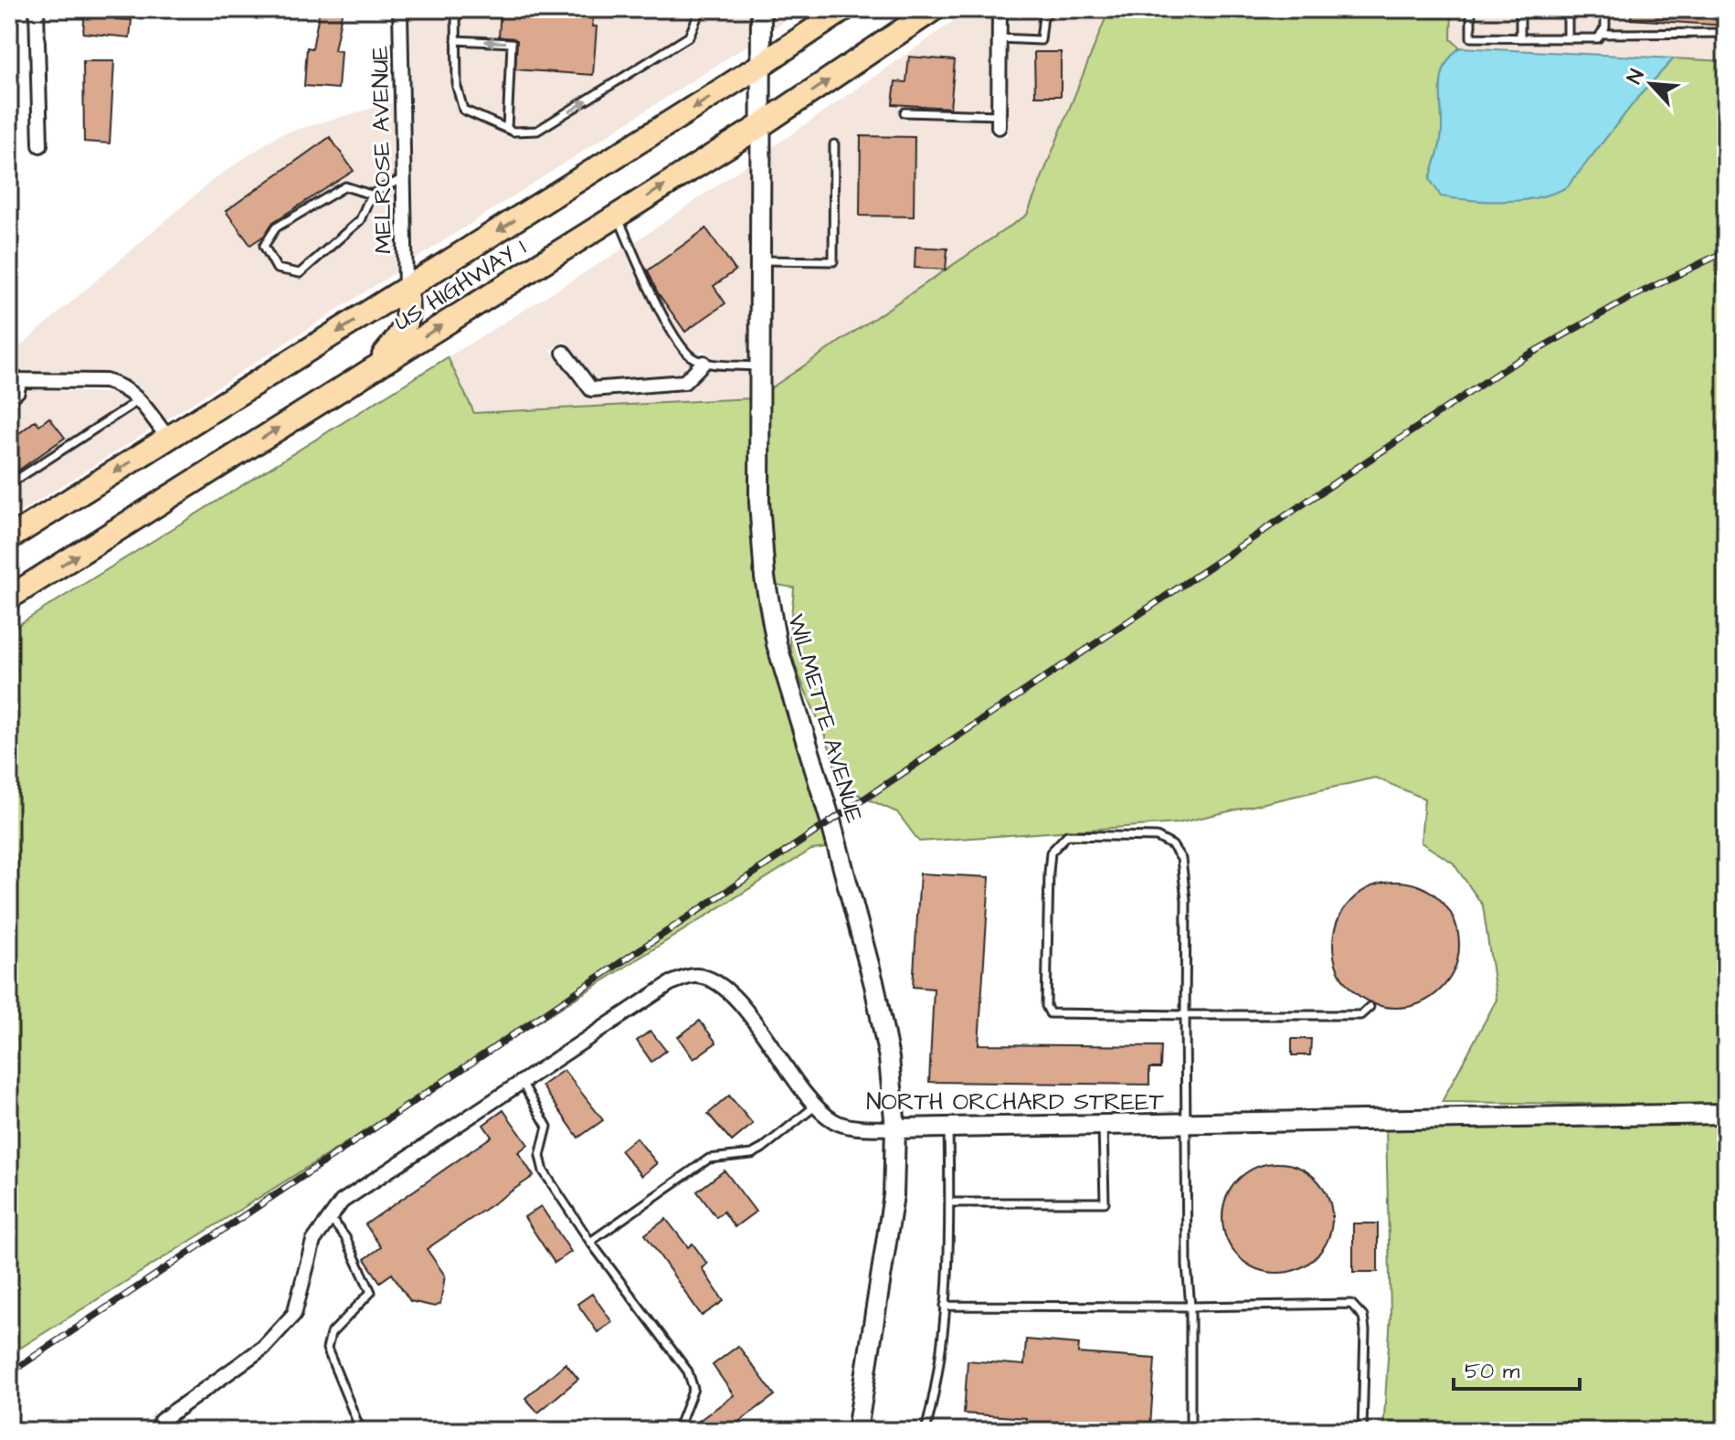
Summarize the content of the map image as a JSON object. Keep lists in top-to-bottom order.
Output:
{
  "streets": {
    "main road": ["US HIGHWAY 1"],
    "street": ["MELROSE AVENUE", "WILMETTE AVENUE", "NORTH ORCHARD STREET"]
  },
  "crossings": [
    ["MELROSE AVENUE", "US HIGHWAY 1"],
    ["US HIGHWAY 1", "WILMETTE AVENUE"],
    ["WILMETTE AVENUE", "NORTH ORCHARD STREET"]
  ],
  "scale_bar": "50 m",
  "north": "top left"
}
